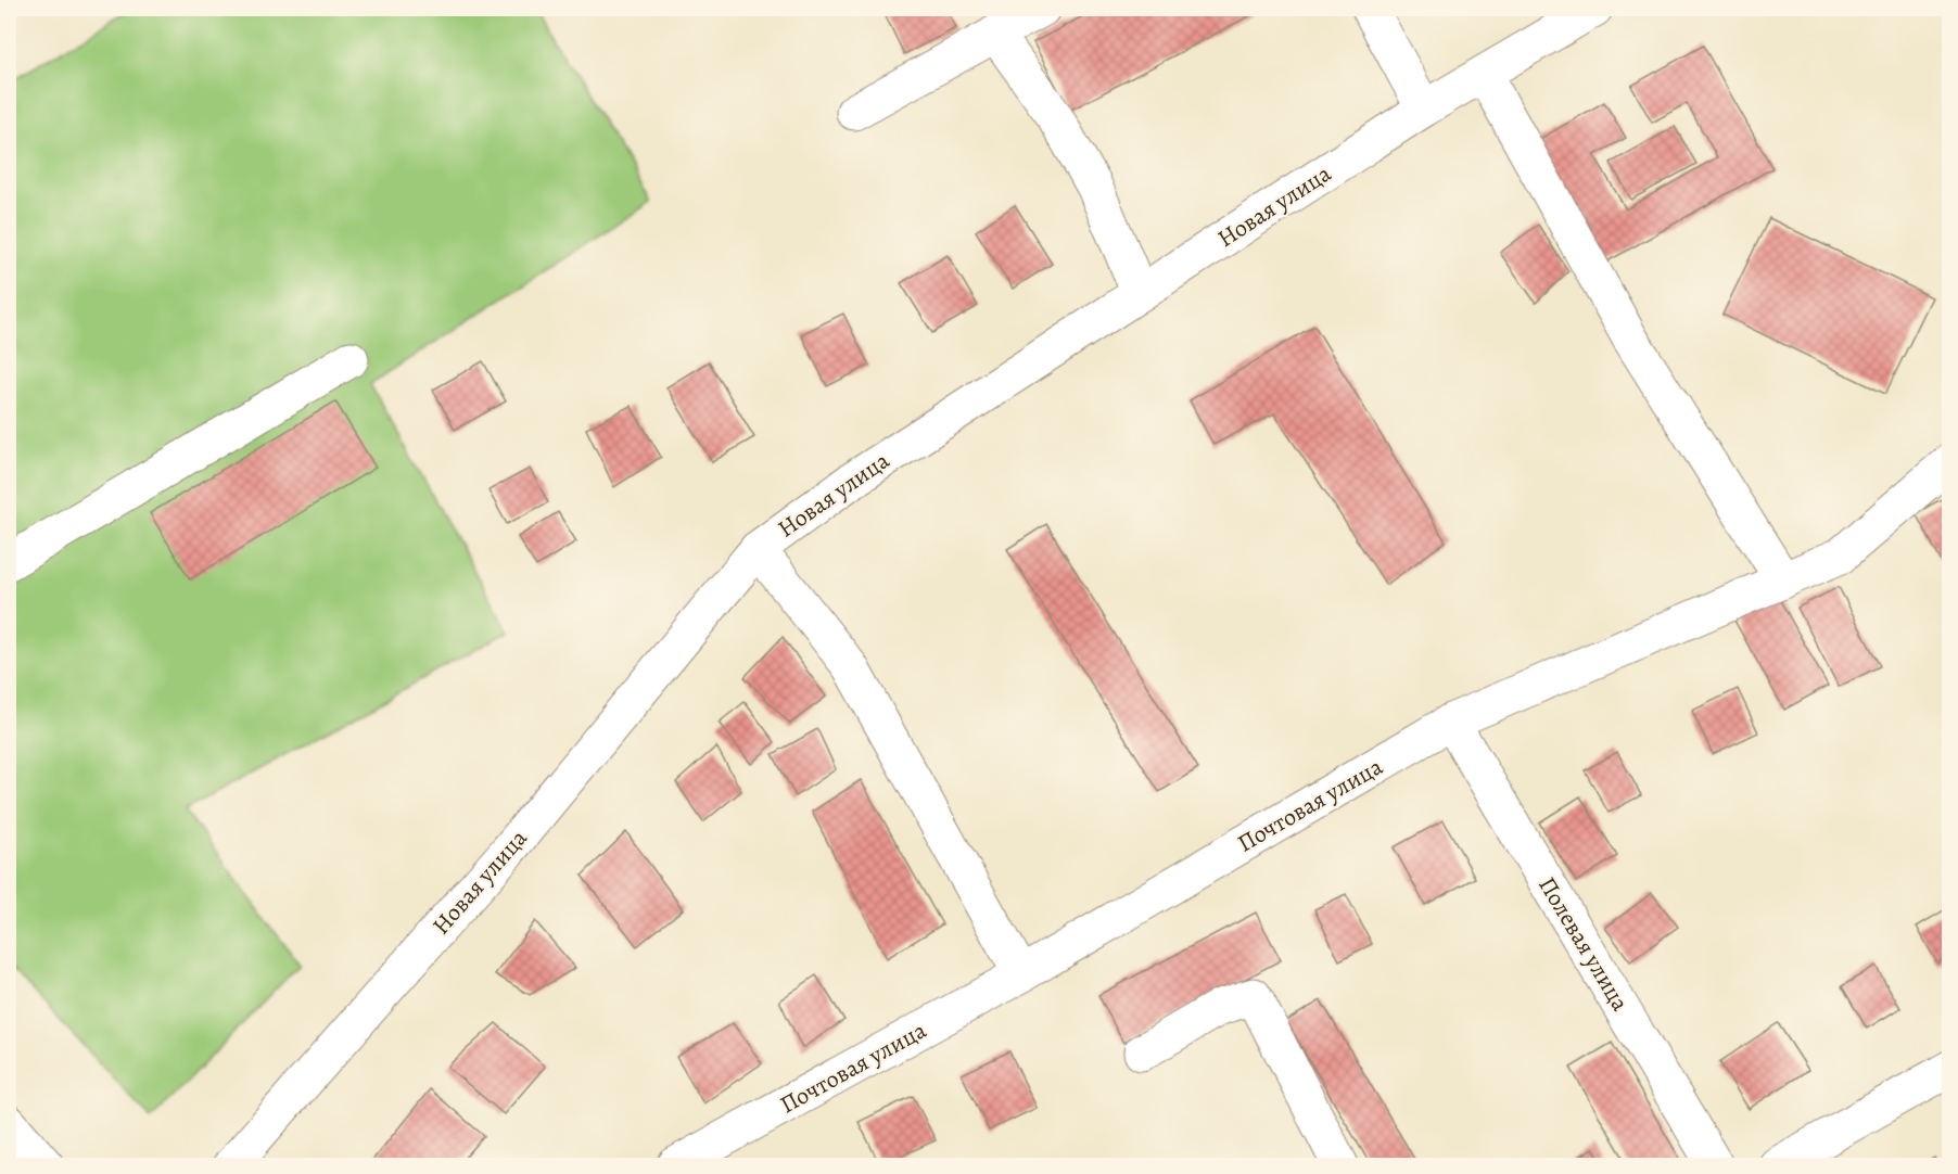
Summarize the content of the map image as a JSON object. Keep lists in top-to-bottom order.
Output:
{
  "streets": {
    "street": ["Новая улица", "Почтовая улица", "Полевая улица"]
  },
  "crossings": [
    ["Почтовая улица", "Полевая улица"]
  ]
}
